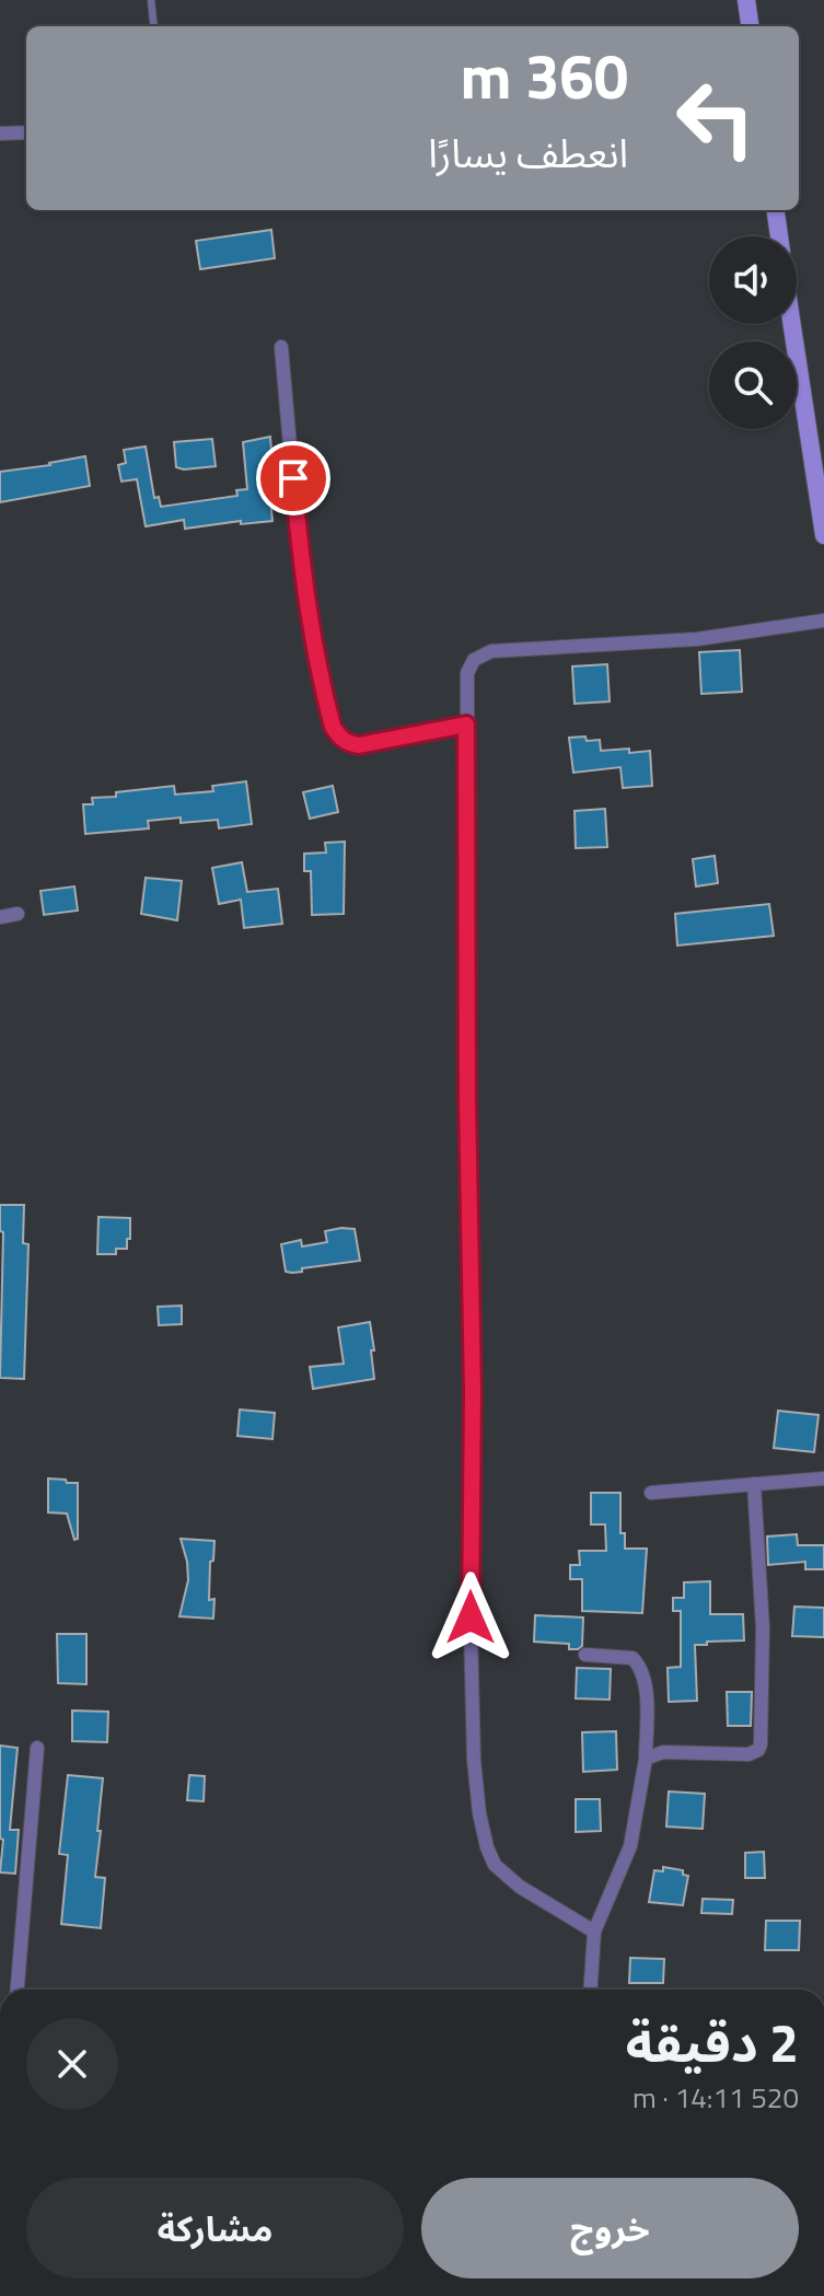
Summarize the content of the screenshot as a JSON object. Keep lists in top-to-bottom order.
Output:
{
  "page": {
    "turn": ["360 m", "انعطف يسارًا"],
    "heading": ["2 دقيقة", "520 m · 14:11"],
    "buttons": ["خروج", "مشاركة"]
  }
}
